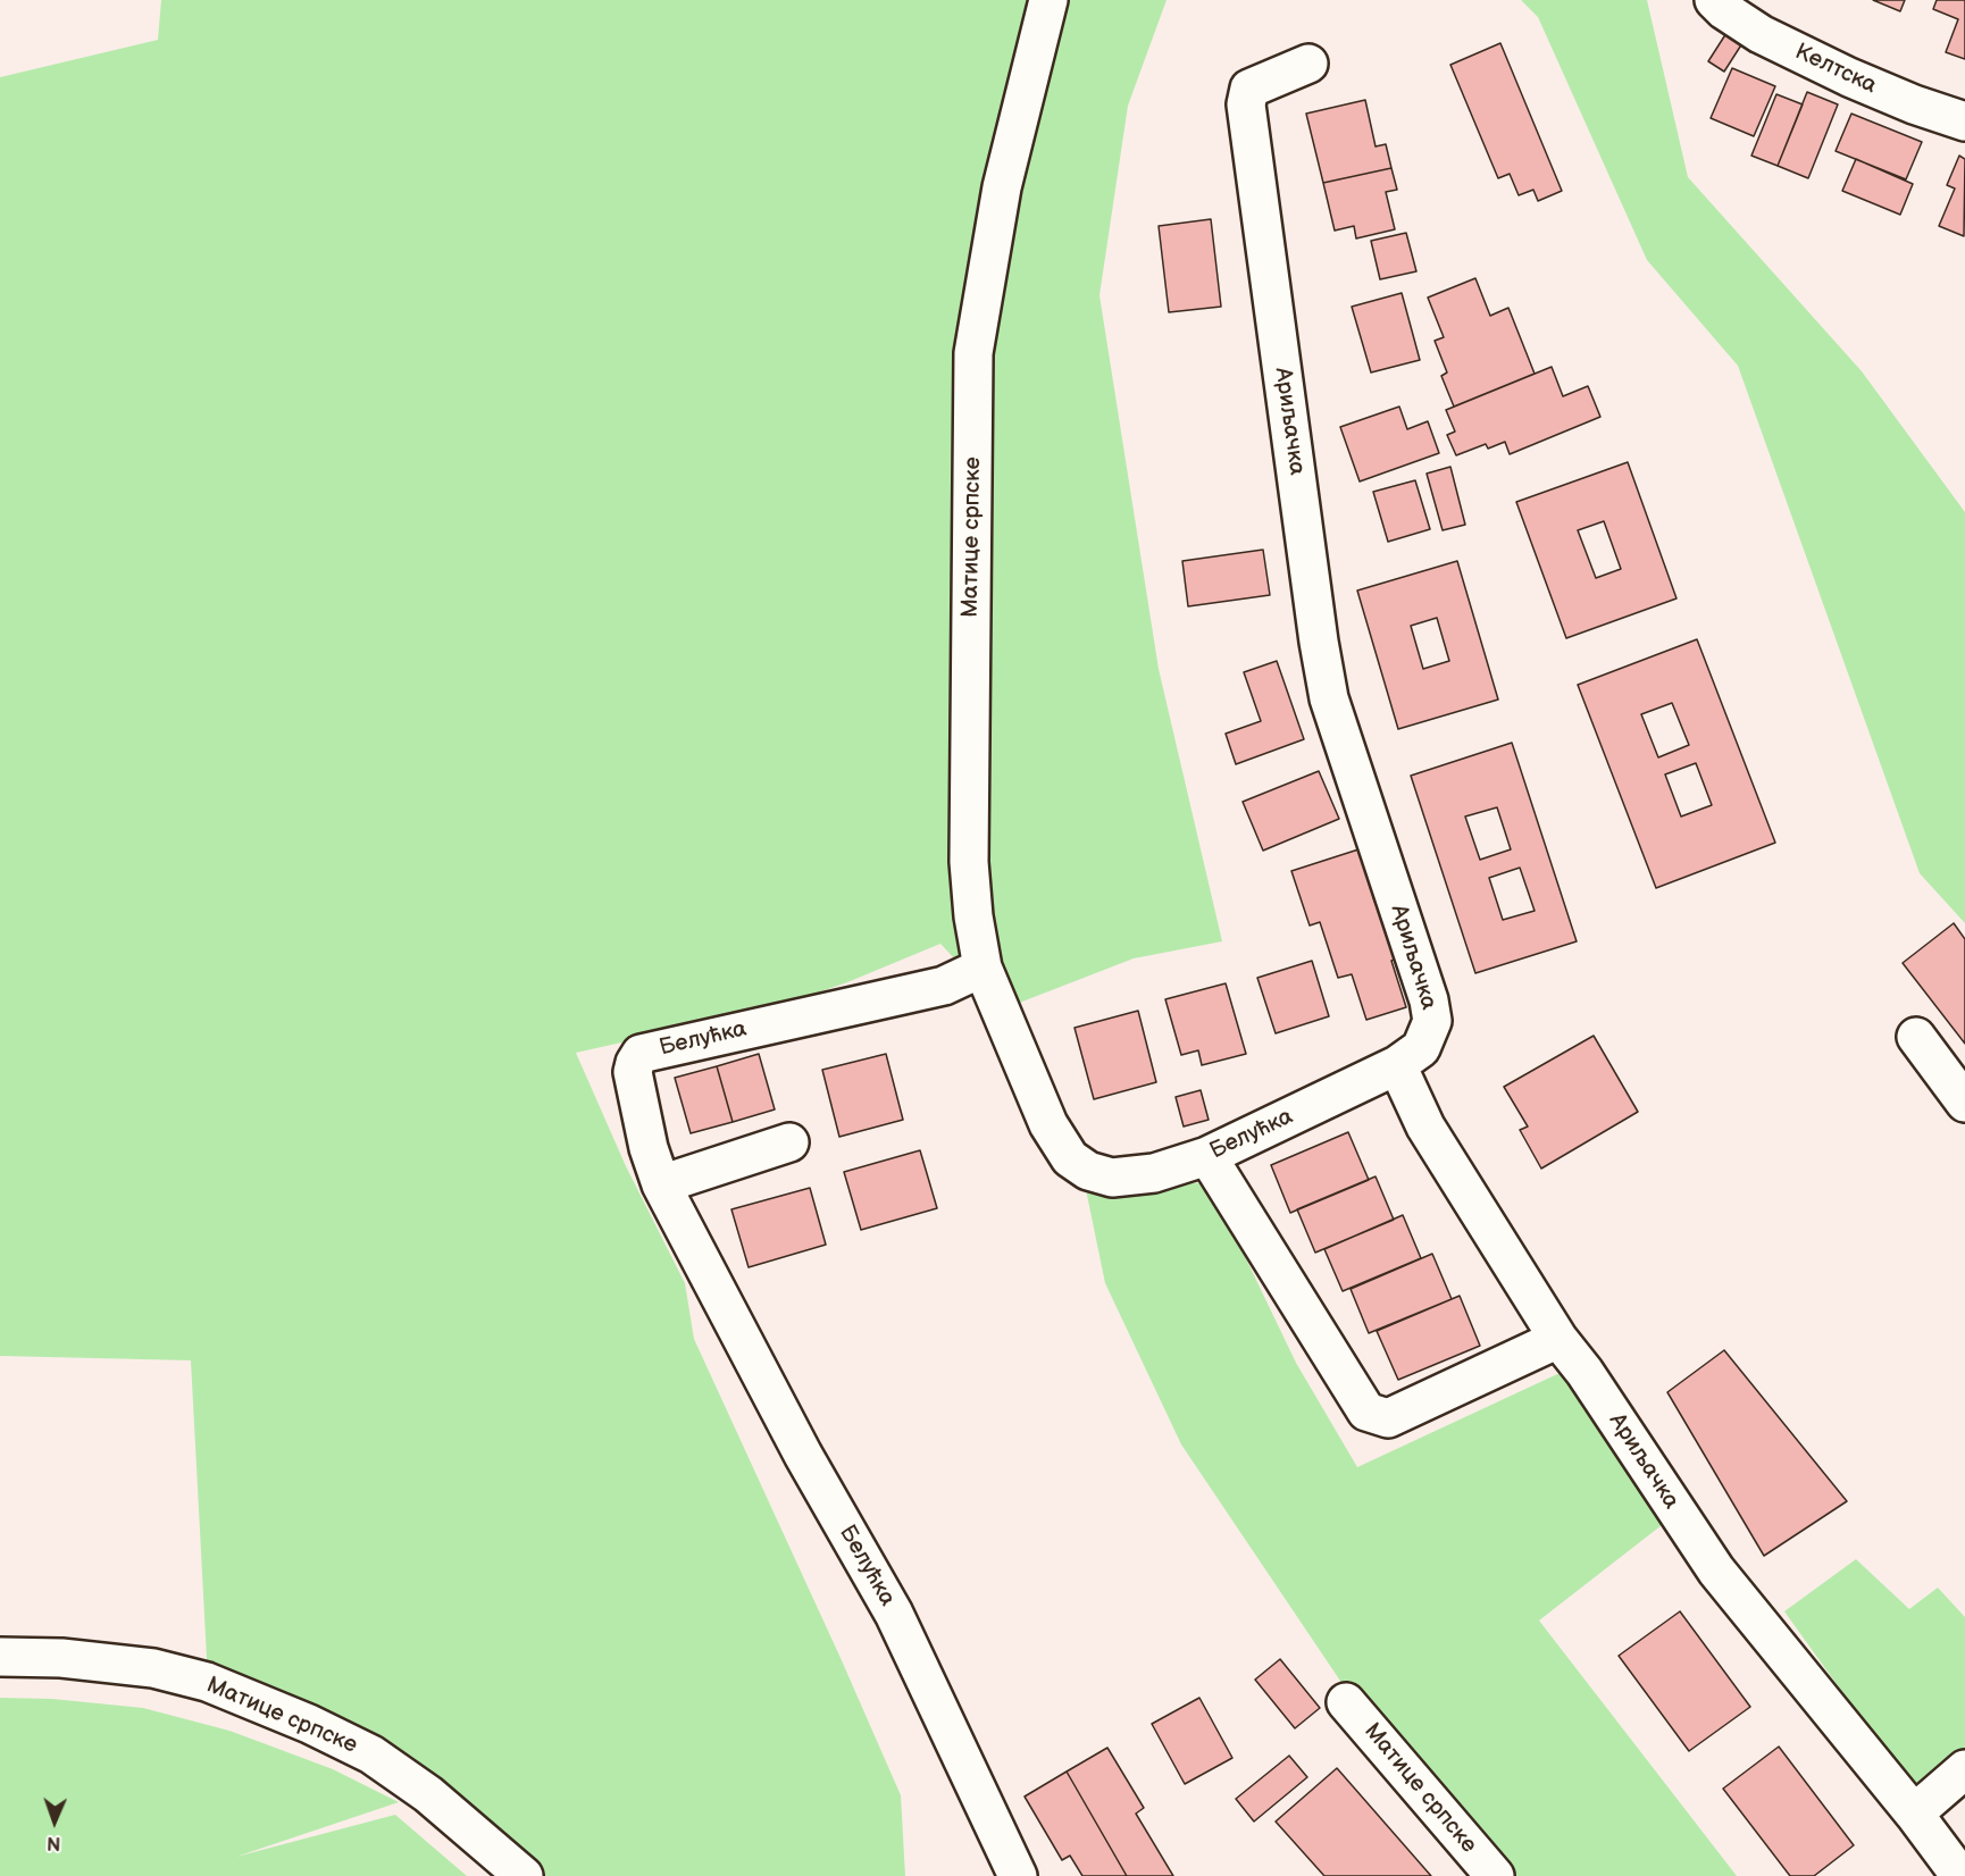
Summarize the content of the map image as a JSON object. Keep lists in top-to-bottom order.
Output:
{
  "streets": {
    "street": [
      "Келтска",
      "Ариљачка",
      "Матице српске",
      "Белућка"
    ]
  },
  "crossings": [
    ["Ариљачка", "Белућка"],
    ["Матице српске", "Белућка"]
  ],
  "north": "bottom"
}
